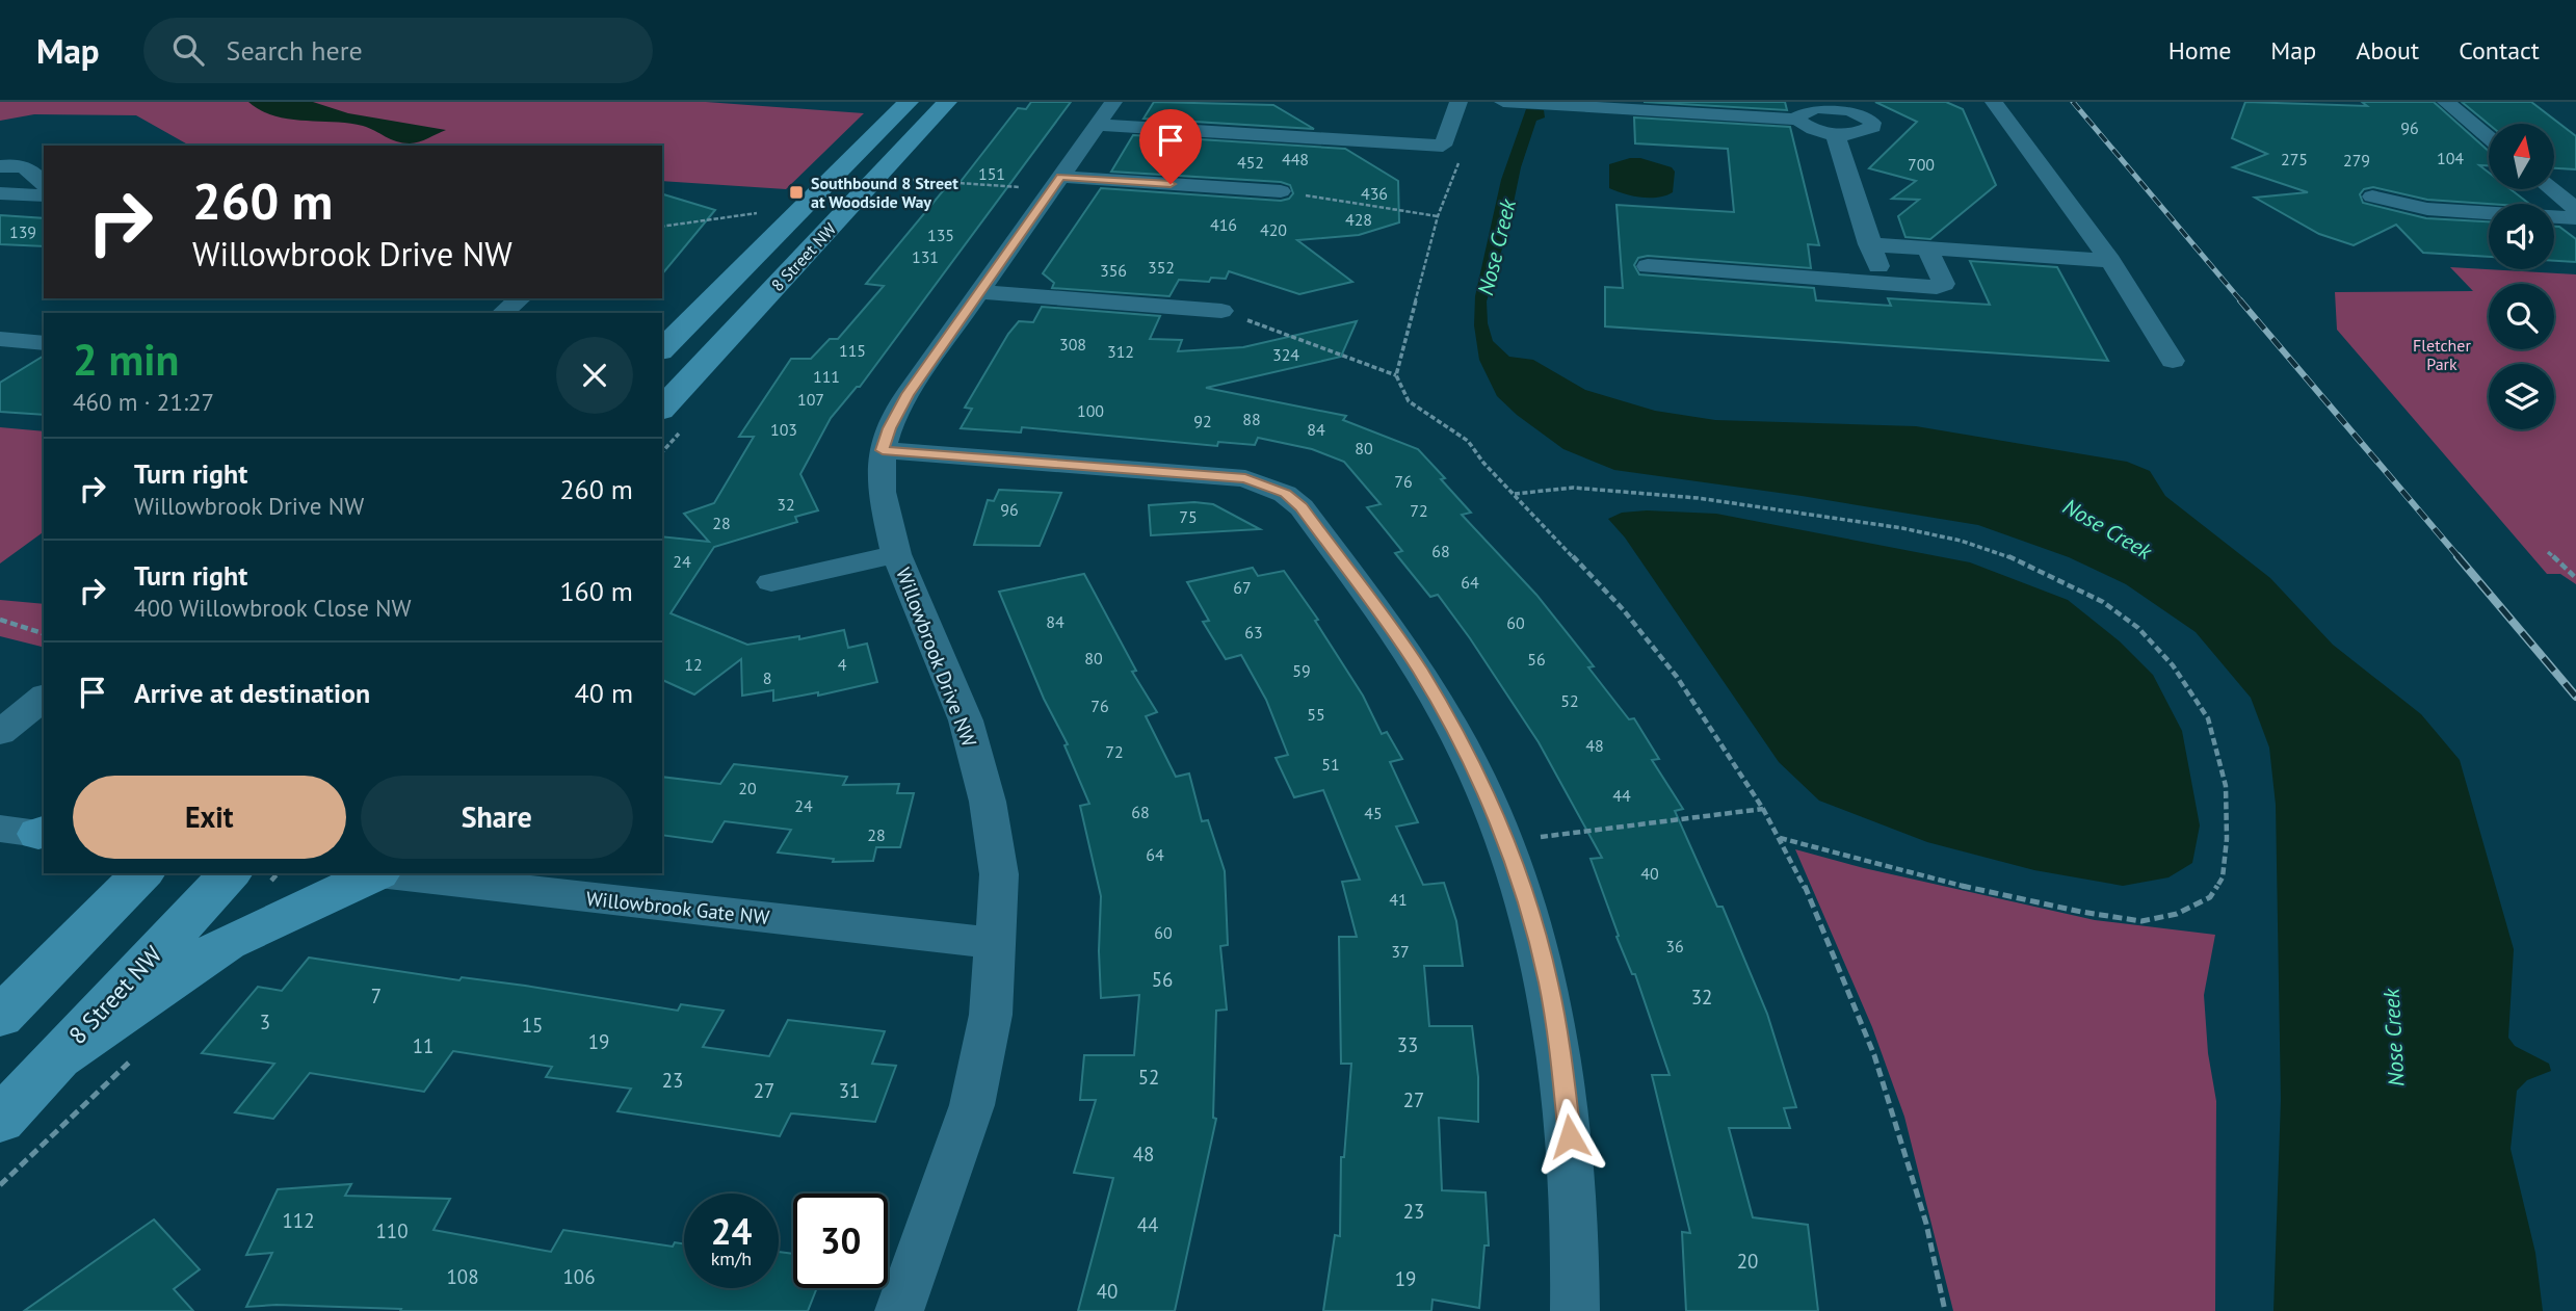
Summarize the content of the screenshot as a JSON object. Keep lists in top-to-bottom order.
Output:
{
  "streets": {
    "main road": ["8 Street NW"],
    "street": ["Willowbrook Drive NW", "Willowbrook Gate NW"]
  },
  "crossings": [
    ["Willowbrook Drive NW", "Willowbrook Gate NW"]
  ],
  "water": ["Nose Creek"],
  "parks": ["Fletcher Park"],
  "places": {
    "transit": ["Southbound 8 Street at Woodside Way"]
  },
  "house_numbers": [
    "96",
    "104",
    "448",
    "275",
    "279",
    "452",
    "700",
    "151",
    "436",
    "428",
    "416",
    "420",
    "139",
    "135",
    "131",
    "352",
    "356",
    "308",
    "115",
    "312",
    "324",
    "111",
    "107",
    "100",
    "88",
    "92",
    "103",
    "84",
    "80",
    "76",
    "32",
    "96",
    "72",
    "75",
    "28",
    "68",
    "24",
    "64",
    "67",
    "84",
    "60",
    "63",
    "80",
    "56",
    "12",
    "4",
    "59",
    "8",
    "52",
    "76",
    "55",
    "48",
    "72",
    "51",
    "20",
    "44",
    "24",
    "68",
    "45",
    "28",
    "64",
    "40",
    "41",
    "60",
    "36",
    "37",
    "56",
    "7",
    "32",
    "3",
    "15",
    "19",
    "33",
    "11",
    "52",
    "23",
    "27",
    "31",
    "27",
    "48",
    "23",
    "112",
    "44",
    "110",
    "20",
    "108",
    "106",
    "19",
    "40"
  ],
  "north": "top",
  "page": {
    "header": "Map",
    "search": "Search here",
    "nav": [
      "Home",
      "Map",
      "About",
      "Contact"
    ],
    "turn": ["260 m", "Willowbrook Drive NW"],
    "heading": ["2 min", "460 m · 21:27"],
    "list": [
      {
        "name": "Turn right",
        "note": "Willowbrook Drive NW",
        "value": "260 m"
      },
      {
        "name": "Turn right",
        "note": "400 Willowbrook Close NW",
        "value": "160 m"
      },
      {
        "name": "Arrive at destination",
        "value": "40 m"
      }
    ],
    "buttons": ["Exit", "Share"],
    "speed": "24 km/h",
    "limit": "30"
  }
}
